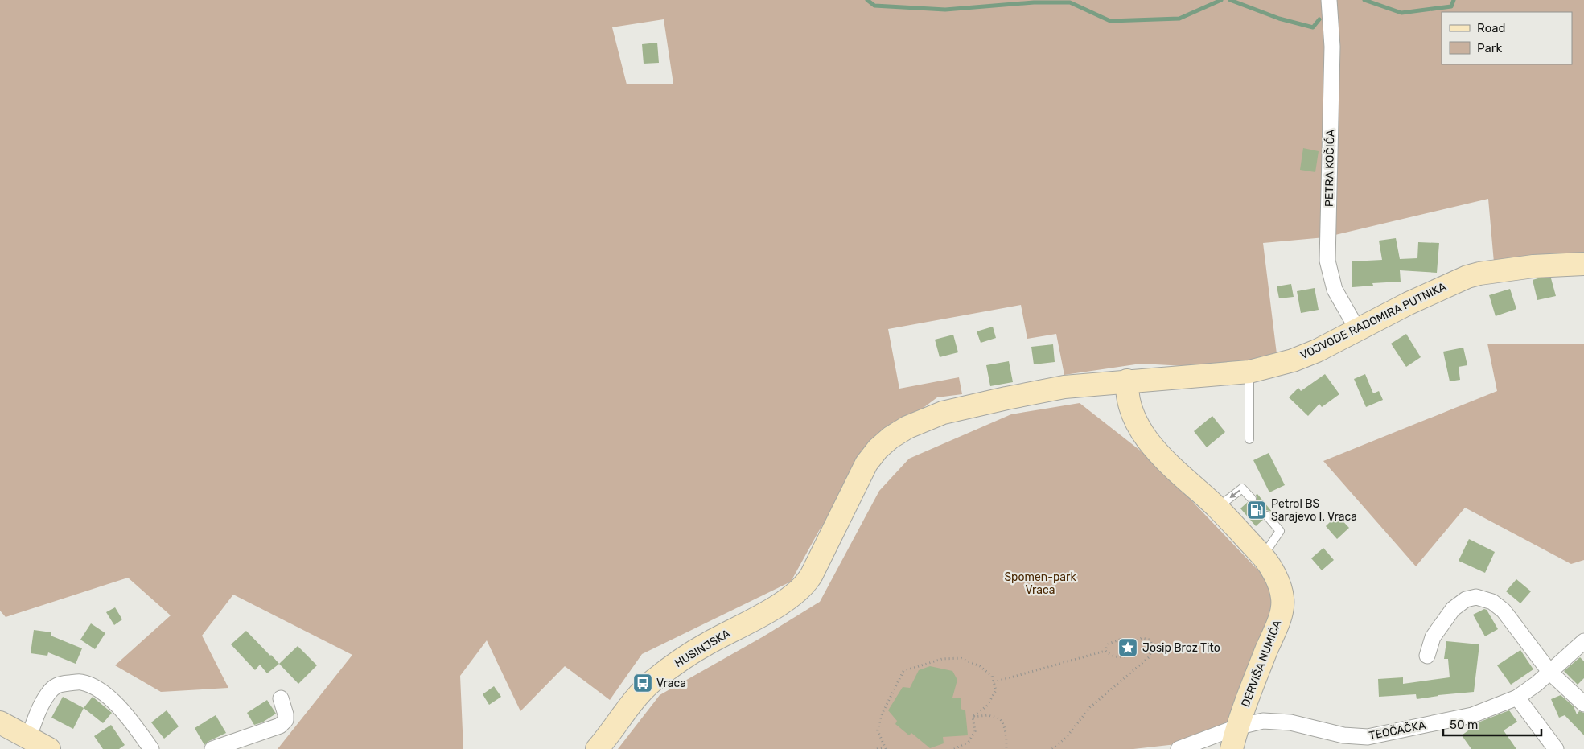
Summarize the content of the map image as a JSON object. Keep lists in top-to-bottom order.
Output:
{
  "streets": {
    "main road": ["VOJVODE RADOMIRA PUTNIKA", "HUSINJSKA", "DERVIŠA NUMIĆA"],
    "street": ["PETRA KOČIĆA", "TEOČAČKA"]
  },
  "crossings": [
    ["PETRA KOČIĆA", "VOJVODE RADOMIRA PUTNIKA"],
    ["VOJVODE RADOMIRA PUTNIKA", "HUSINJSKA"],
    ["DERVIŠA NUMIĆA", "TEOČAČKA"]
  ],
  "parks": ["Spomen-park Vraca"],
  "places": {
    "fuel station": ["Petrol BS Sarajevo I. Vraca"],
    "place": ["Josip Broz Tito"],
    "bus stop": ["Vraca"]
  },
  "legend": ["Road", "Park"],
  "scale_bar": "50 m"
}
